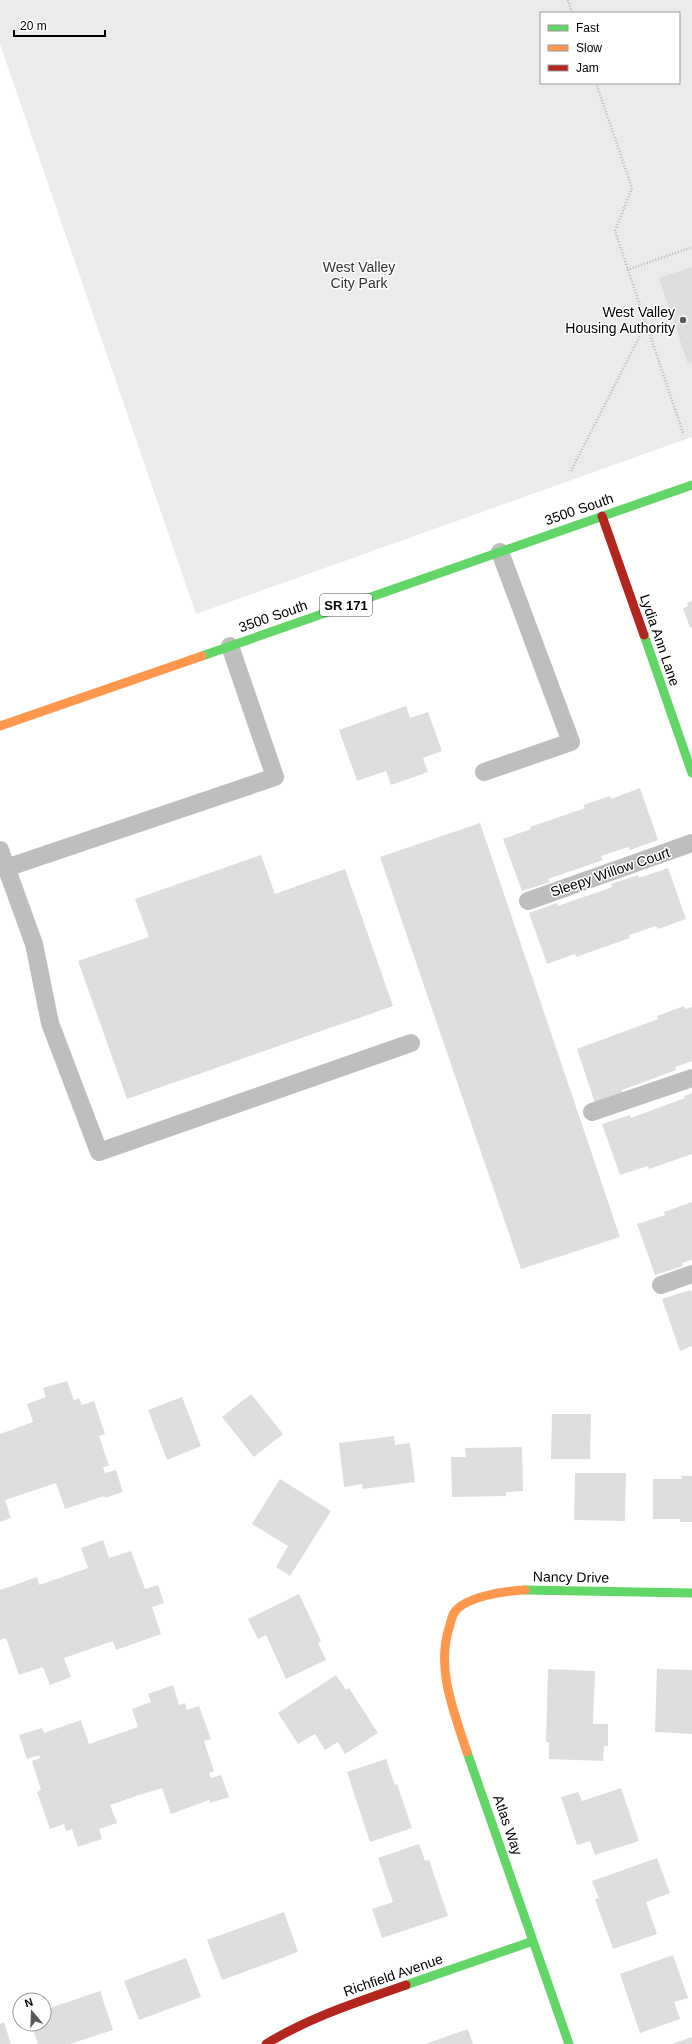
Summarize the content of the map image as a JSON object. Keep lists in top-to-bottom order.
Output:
{
  "streets": {
    "street": [
      "3500 South",
      "SR 171",
      "Lydia Ann Lane",
      "Nancy Drive",
      "Atlas Way",
      "Richfield Avenue"
    ],
    "lane": ["Sleepy Willow Court"]
  },
  "crossings": [
    ["3500 South", "Lydia Ann Lane"],
    ["Nancy Drive", "Atlas Way"],
    ["Atlas Way", "Richfield Avenue"]
  ],
  "parks": ["West Valley City Park"],
  "places": ["West Valley Housing Authority"],
  "legend": ["Fast", "Slow", "Jam"],
  "scale_bar": "20 m",
  "north": "top"
}
